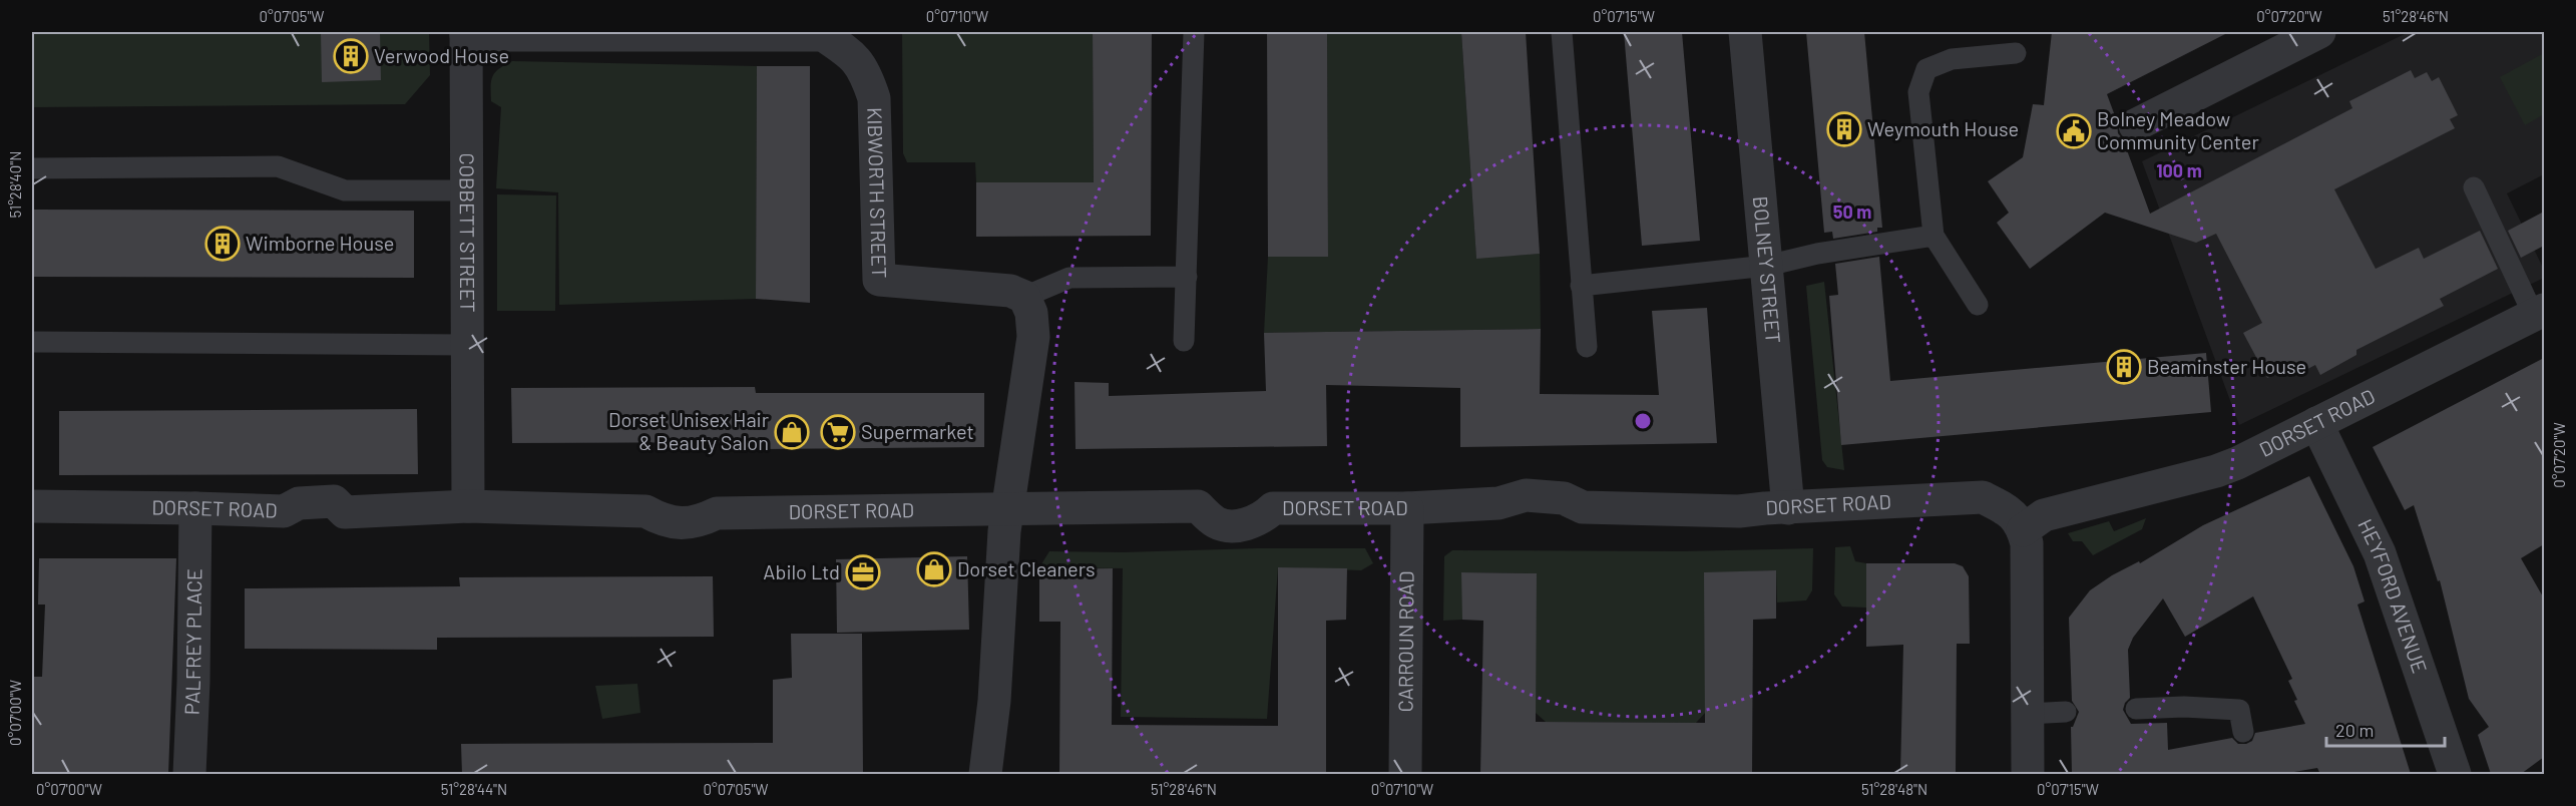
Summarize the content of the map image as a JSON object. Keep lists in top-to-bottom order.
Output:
{
  "streets": {
    "street": [
      "KIBWORTH STREET",
      "COBBETT STREET",
      "BOLNEY STREET",
      "DORSET ROAD",
      "HEYFORD AVENUE",
      "PALFREY PLACE",
      "CARROUN ROAD"
    ]
  },
  "crossings": [
    ["KIBWORTH STREET", "COBBETT STREET"],
    ["COBBETT STREET", "DORSET ROAD"],
    ["BOLNEY STREET", "DORSET ROAD"],
    ["DORSET ROAD", "HEYFORD AVENUE"],
    ["DORSET ROAD", "PALFREY PLACE"],
    ["DORSET ROAD", "CARROUN ROAD"]
  ],
  "places": {
    "building": [
      "Verwood House",
      "Weymouth House",
      "Wimborne House",
      "Beaminster House"
    ],
    "public building": ["Bolney Meadow Community Center"],
    "shop": ["Dorset Unisex Hair & Beauty Salon", "Dorset Cleaners"],
    "supermarket": ["Supermarket"],
    "office": ["Abilo Ltd"]
  },
  "scale_bar": "20 m",
  "coordinates": [
    "0°07'05\"W",
    "0°07'10\"W",
    "0°07'15\"W",
    "0°07'20\"W",
    "51°28'46\"N",
    "51°28'40\"N",
    "0°07'00\"W",
    "51°28'44\"N",
    "51°28'48\"N"
  ],
  "rings": ["100 m", "50 m"]
}
